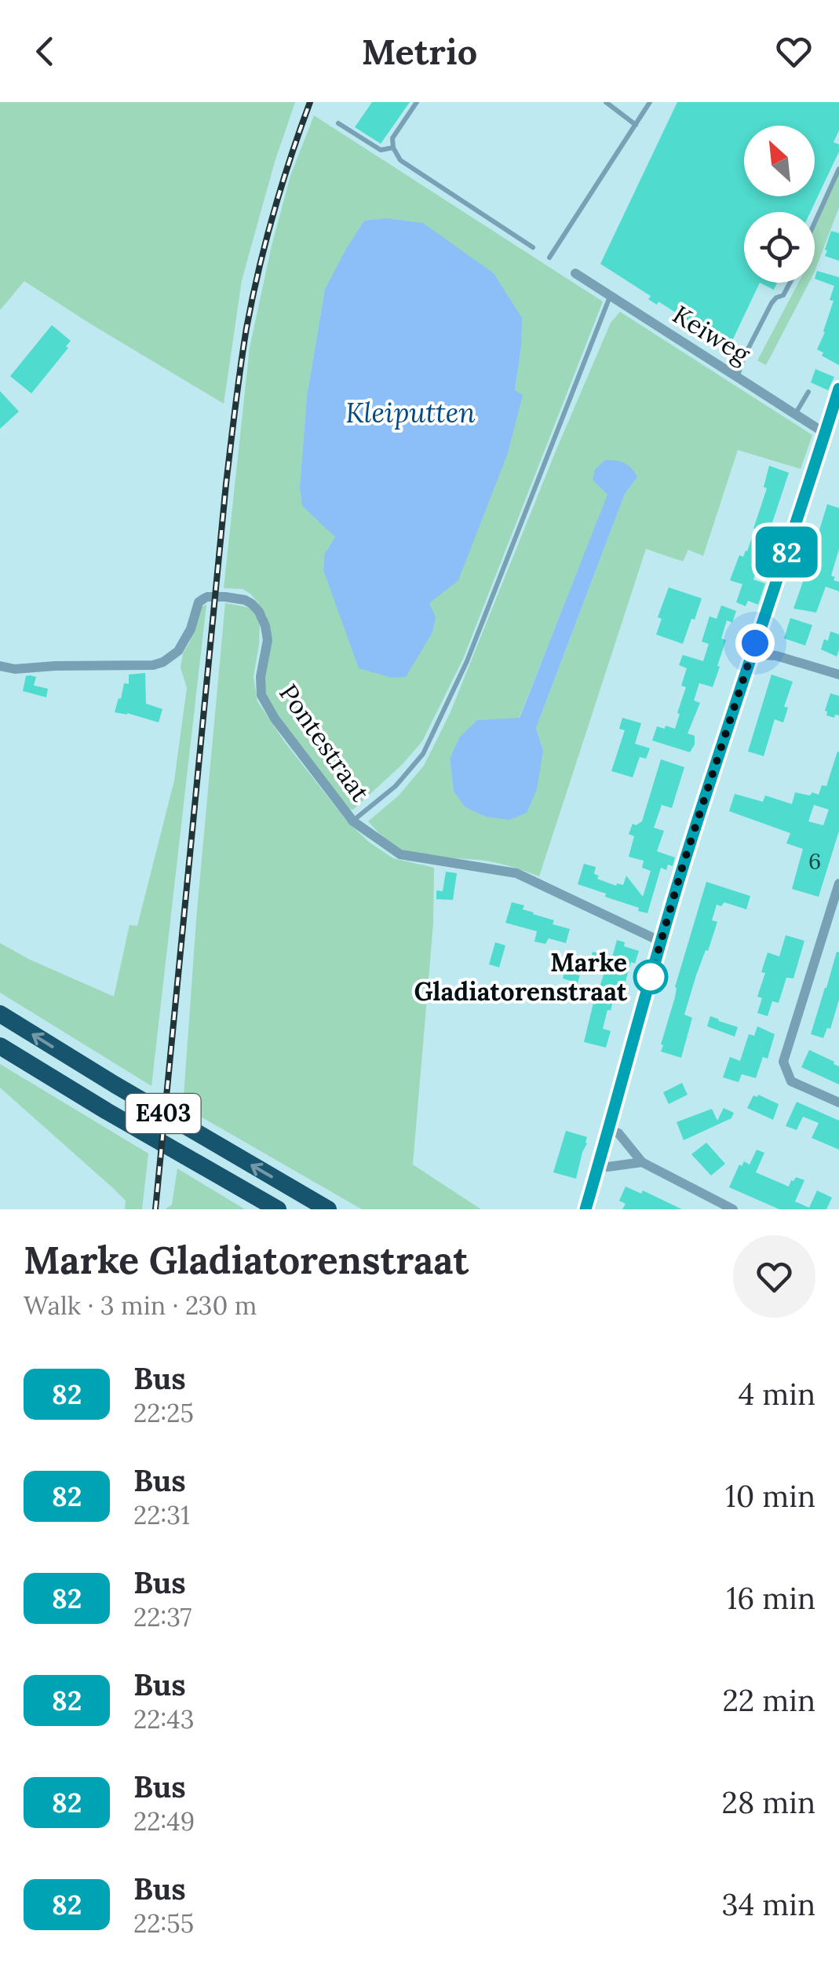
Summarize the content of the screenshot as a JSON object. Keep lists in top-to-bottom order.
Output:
{
  "streets": {
    "highway": ["E403"],
    "street": ["Keiweg", "Pontestraat"]
  },
  "water": ["Kleiputten"],
  "places": ["Marke Gladiatorenstraat"],
  "lines": ["bus line 82"],
  "house_numbers": ["6"],
  "north": "top left",
  "page": {
    "header": "Metrio",
    "on_map": "82",
    "heading": ["Marke Gladiatorenstraat", "Walk · 3 min · 230 m"],
    "list": [
      {
        "mark": "82",
        "name": "Bus",
        "note": "22:25",
        "value": "4 min"
      },
      {
        "mark": "82",
        "name": "Bus",
        "note": "22:31",
        "value": "10 min"
      },
      {
        "mark": "82",
        "name": "Bus",
        "note": "22:37",
        "value": "16 min"
      },
      {
        "mark": "82",
        "name": "Bus",
        "note": "22:43",
        "value": "22 min"
      },
      {
        "mark": "82",
        "name": "Bus",
        "note": "22:49",
        "value": "28 min"
      },
      {
        "mark": "82",
        "name": "Bus",
        "note": "22:55",
        "value": "34 min"
      }
    ]
  }
}
